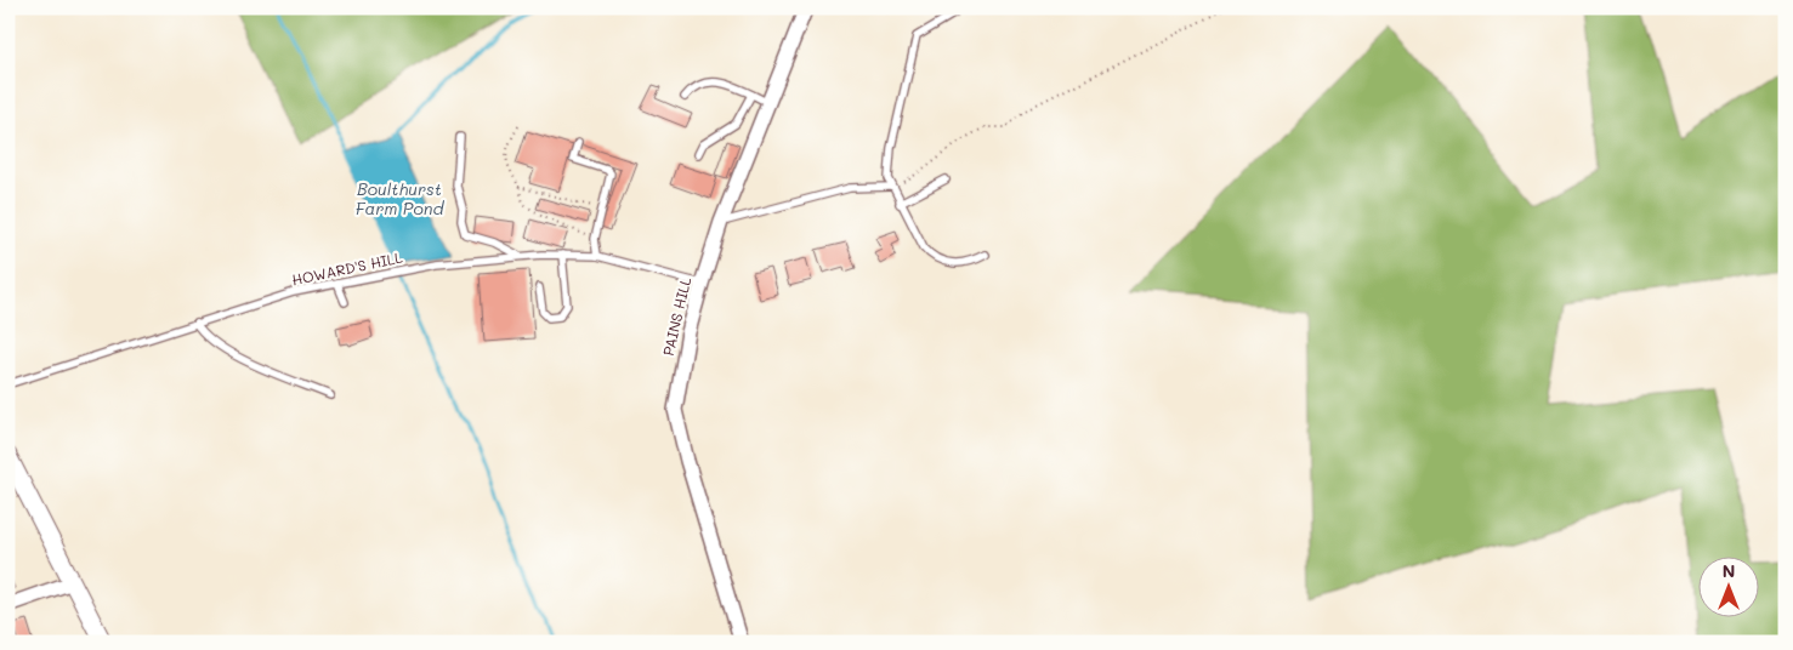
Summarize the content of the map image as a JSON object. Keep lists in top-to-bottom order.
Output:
{
  "streets": {
    "street": ["PAINS HILL"],
    "lane": ["HOWARD'S HILL"]
  },
  "crossings": [
    ["HOWARD'S HILL", "PAINS HILL"]
  ],
  "water": ["Boulthurst Farm Pond"],
  "north": "top"
}
